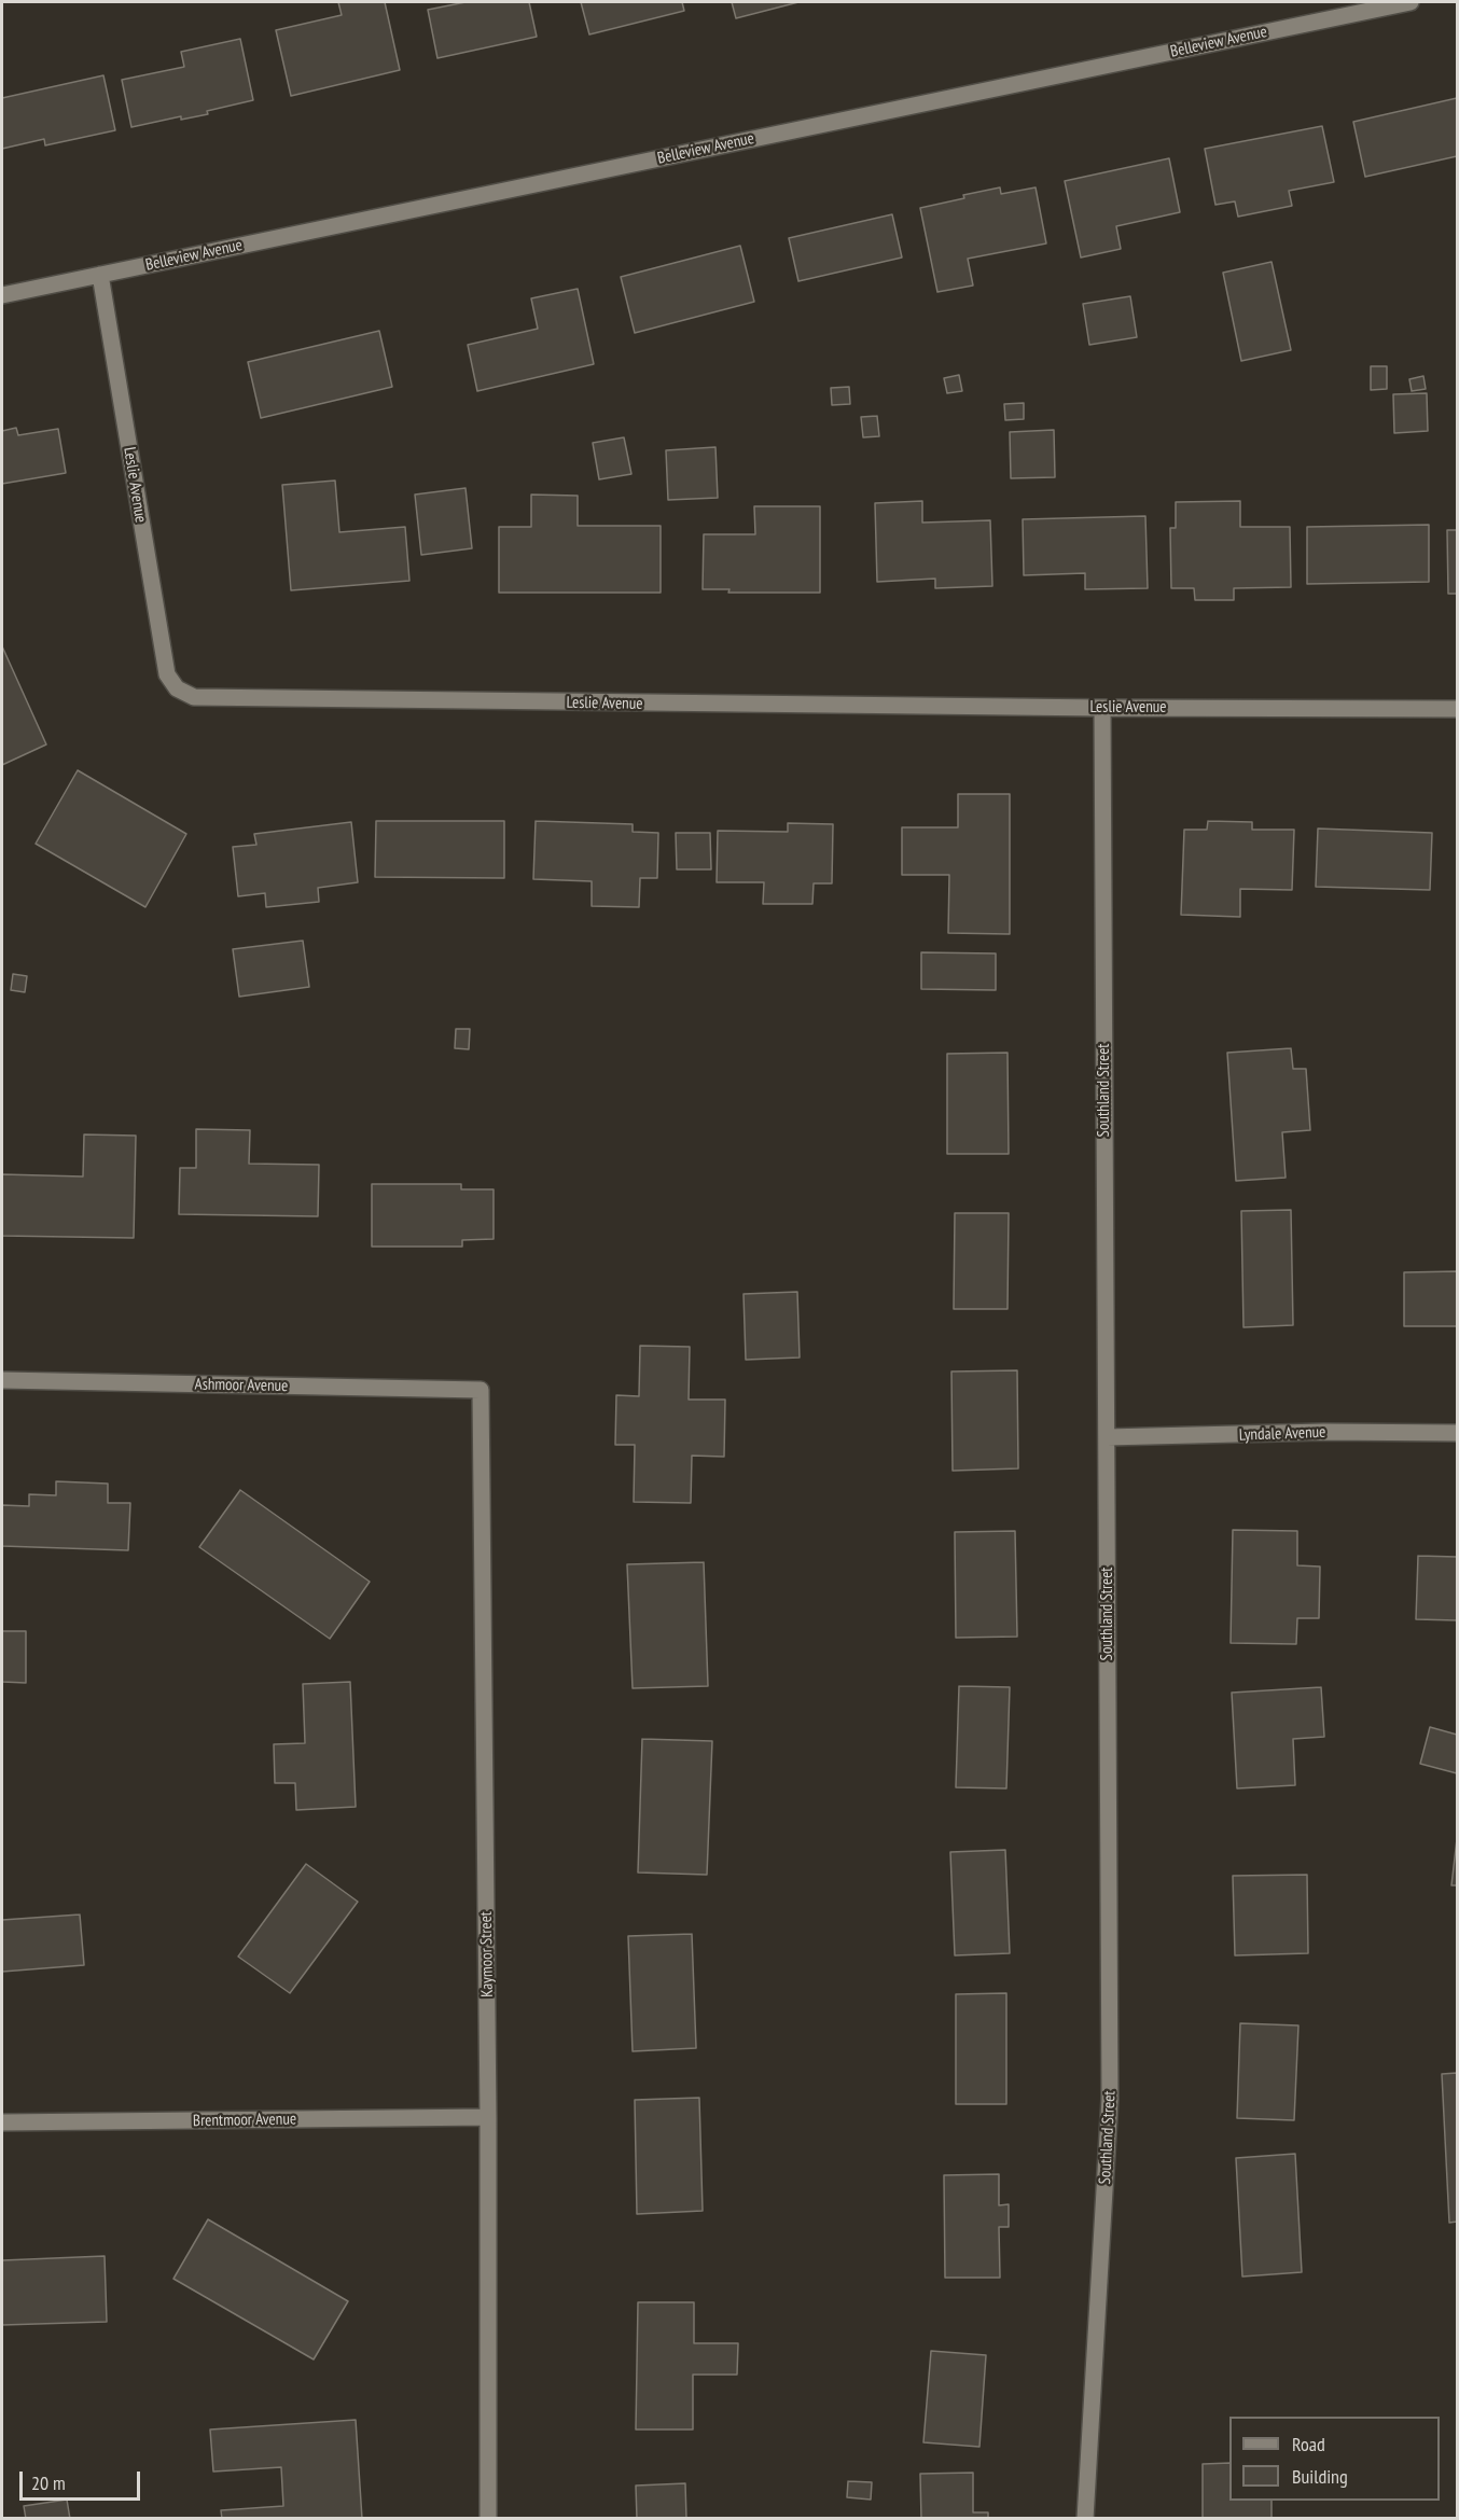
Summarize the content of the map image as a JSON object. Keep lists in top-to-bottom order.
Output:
{
  "streets": {
    "street": [
      "Belleview Avenue",
      "Leslie Avenue",
      "Southland Street",
      "Ashmoor Avenue",
      "Lyndale Avenue",
      "Kaymoor Street",
      "Brentmoor Avenue"
    ]
  },
  "crossings": [
    ["Belleview Avenue", "Leslie Avenue"],
    ["Leslie Avenue", "Southland Street"],
    ["Southland Street", "Lyndale Avenue"],
    ["Ashmoor Avenue", "Kaymoor Street"],
    ["Kaymoor Street", "Brentmoor Avenue"]
  ],
  "legend": ["Road", "Building"],
  "scale_bar": "20 m"
}
